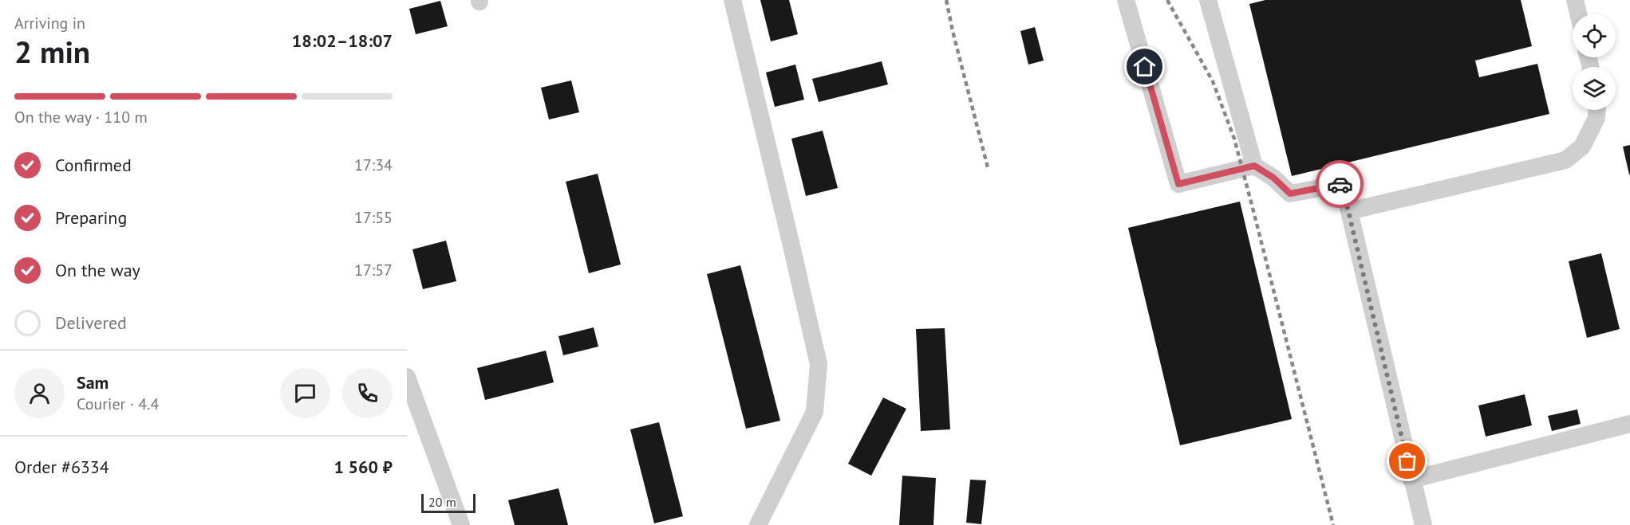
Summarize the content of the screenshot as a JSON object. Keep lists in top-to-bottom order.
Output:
{
  "scale_bar": "20 m",
  "page": {
    "heading": ["2 min", "Arriving in", "18:02–18:07"],
    "panel": [
      "Sam",
      "Courier · 4.4",
      "Order #6334",
      "1 560 ₽"
    ],
    "bar": "On the way · 110 m",
    "list": [
      ["Confirmed", "17:34"],
      ["Preparing", "17:55"],
      ["On the way", "17:57"],
      "Delivered"
    ],
    "scale": "20 m"
  }
}
